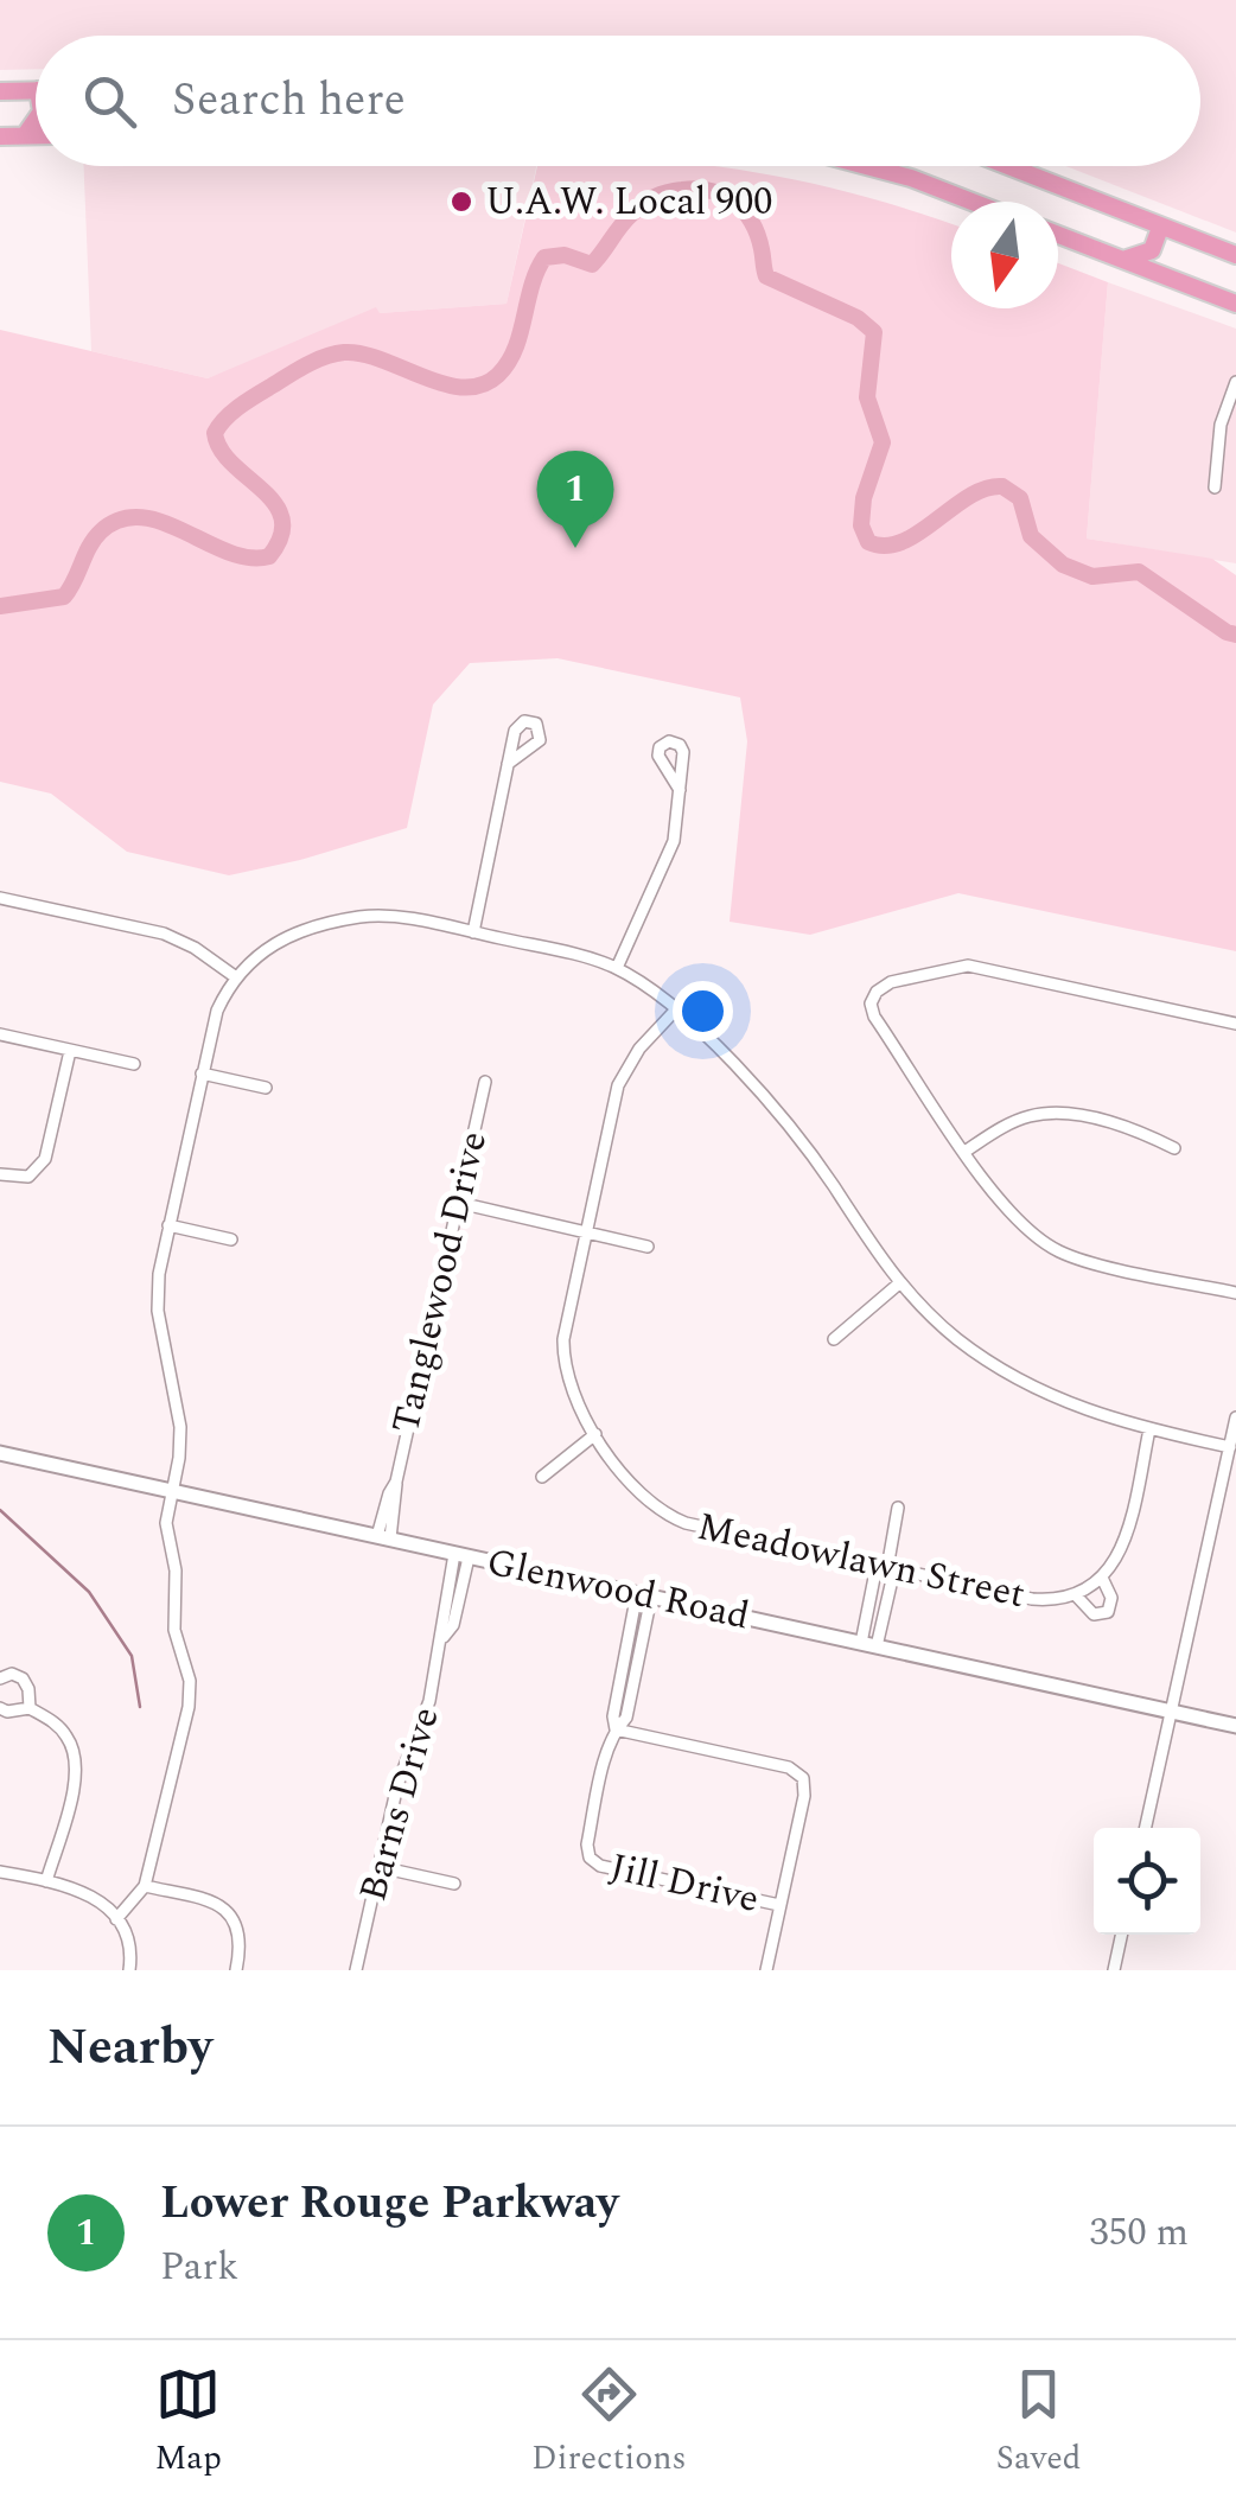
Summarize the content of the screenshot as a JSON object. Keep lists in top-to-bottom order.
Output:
{
  "streets": {
    "street": [
      "Tanglewood Drive",
      "Meadowlawn Street",
      "Glenwood Road",
      "Barns Drive",
      "Jill Drive"
    ]
  },
  "crossings": [
    ["Tanglewood Drive", "Glenwood Road"],
    ["Glenwood Road", "Barns Drive"]
  ],
  "places": ["U.A.W. Local 900"],
  "north": "bottom",
  "page": {
    "search": "Search here",
    "pins": "1",
    "heading": "Nearby",
    "list": [
      {
        "mark": "1",
        "name": "Lower Rouge Parkway",
        "note": "Park",
        "value": "350 m"
      }
    ],
    "nav": ["Map", "Directions", "Saved"]
  }
}
